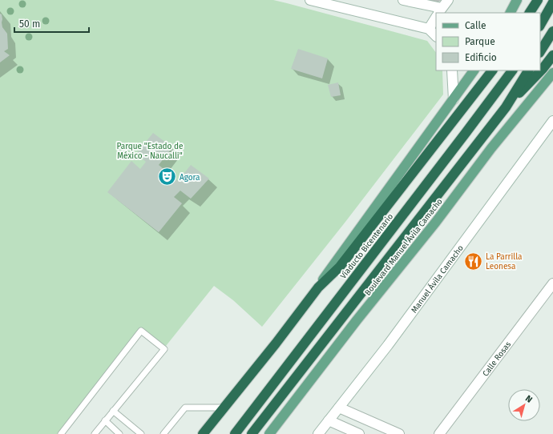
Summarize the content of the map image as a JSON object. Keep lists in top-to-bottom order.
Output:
{
  "streets": {
    "highway": ["Viaducto Bicentenario", "Boulevard Manuel Ávila Camacho"],
    "street": ["Manuel Ávila Camacho", "Calle Rosas"]
  },
  "parks": ["Parque \"Estado de México - Naucalli\""],
  "places": {
    "theatre": ["Agora"],
    "restaurant": ["La Parrilla Leonesa"]
  },
  "legend": ["Calle", "Parque", "Edificio"],
  "scale_bar": "50 m",
  "north": "top right"
}
